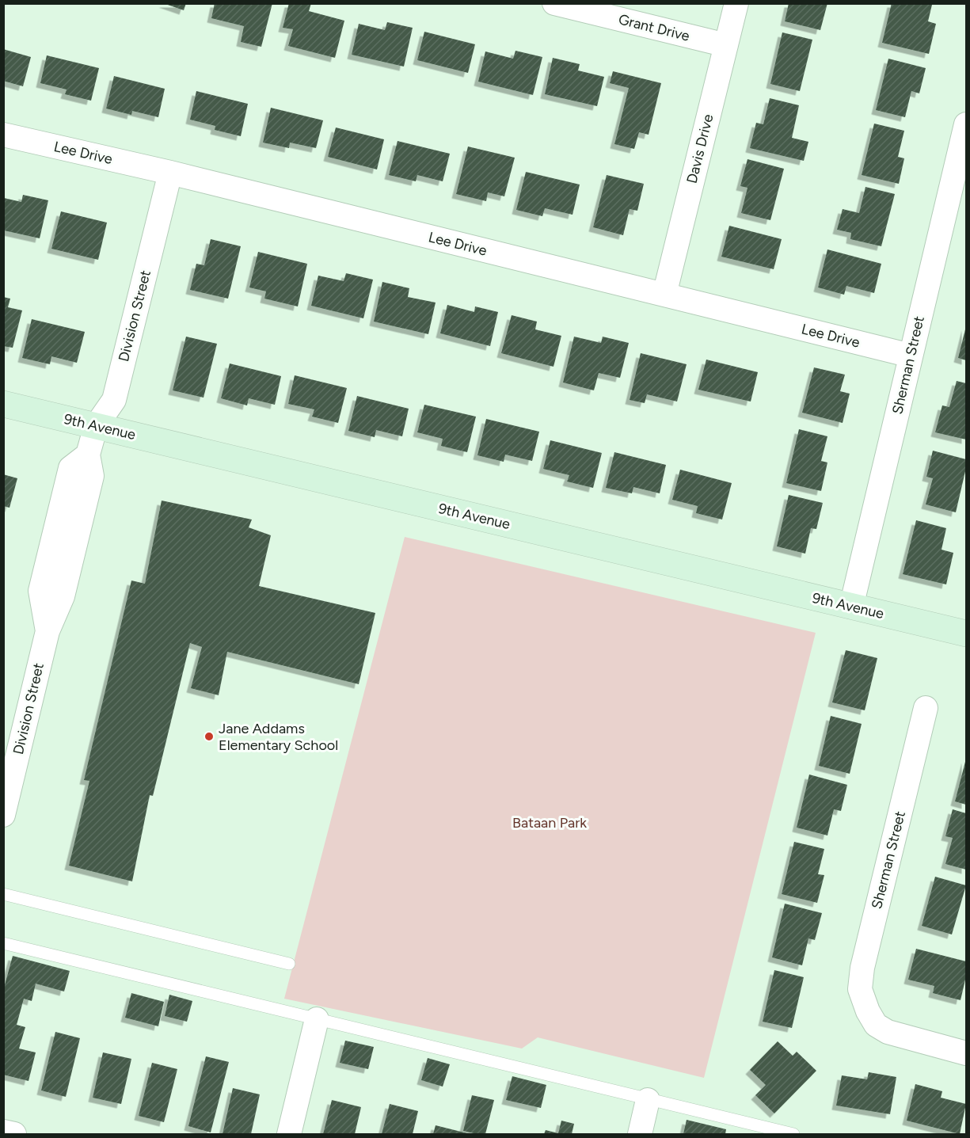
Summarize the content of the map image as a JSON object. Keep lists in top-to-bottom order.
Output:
{
  "streets": {
    "street": [
      "Grant Drive",
      "Davis Drive",
      "Lee Drive",
      "Division Street",
      "Sherman Street",
      "9th Avenue"
    ]
  },
  "crossings": [
    ["Grant Drive", "Davis Drive"],
    ["Davis Drive", "Lee Drive"],
    ["Lee Drive", "Division Street"],
    ["Lee Drive", "Sherman Street"],
    ["Division Street", "9th Avenue"],
    ["Sherman Street", "9th Avenue"]
  ],
  "parks": ["Bataan Park"],
  "places": ["Jane Addams Elementary School"]
}
